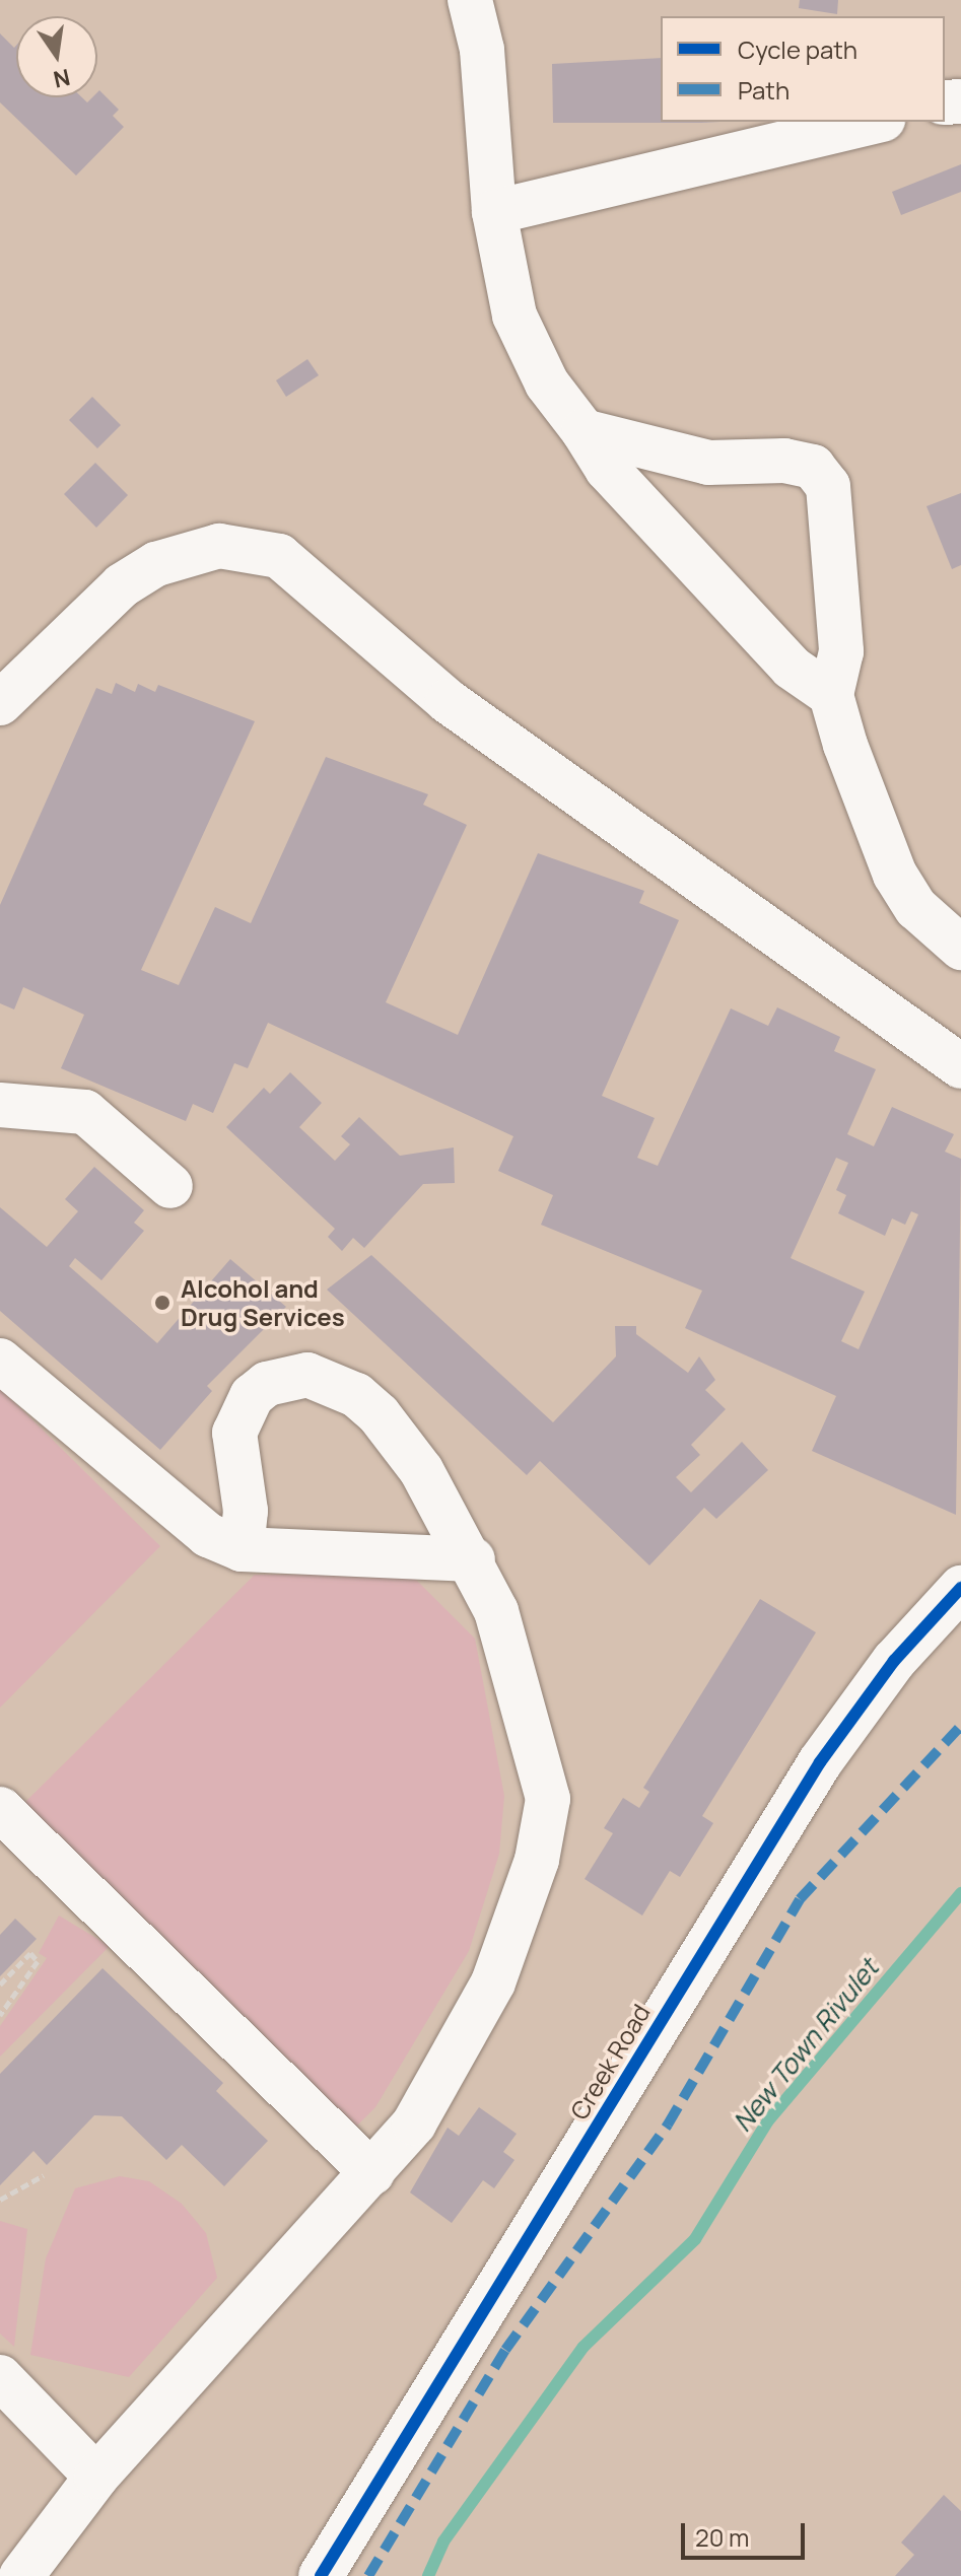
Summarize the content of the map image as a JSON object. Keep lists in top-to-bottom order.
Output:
{
  "streets": {
    "street": ["Creek Road"]
  },
  "water": ["New Town Rivulet"],
  "places": ["Alcohol and Drug Services"],
  "legend": ["Cycle path", "Path"],
  "scale_bar": "20 m",
  "north": "bottom"
}
